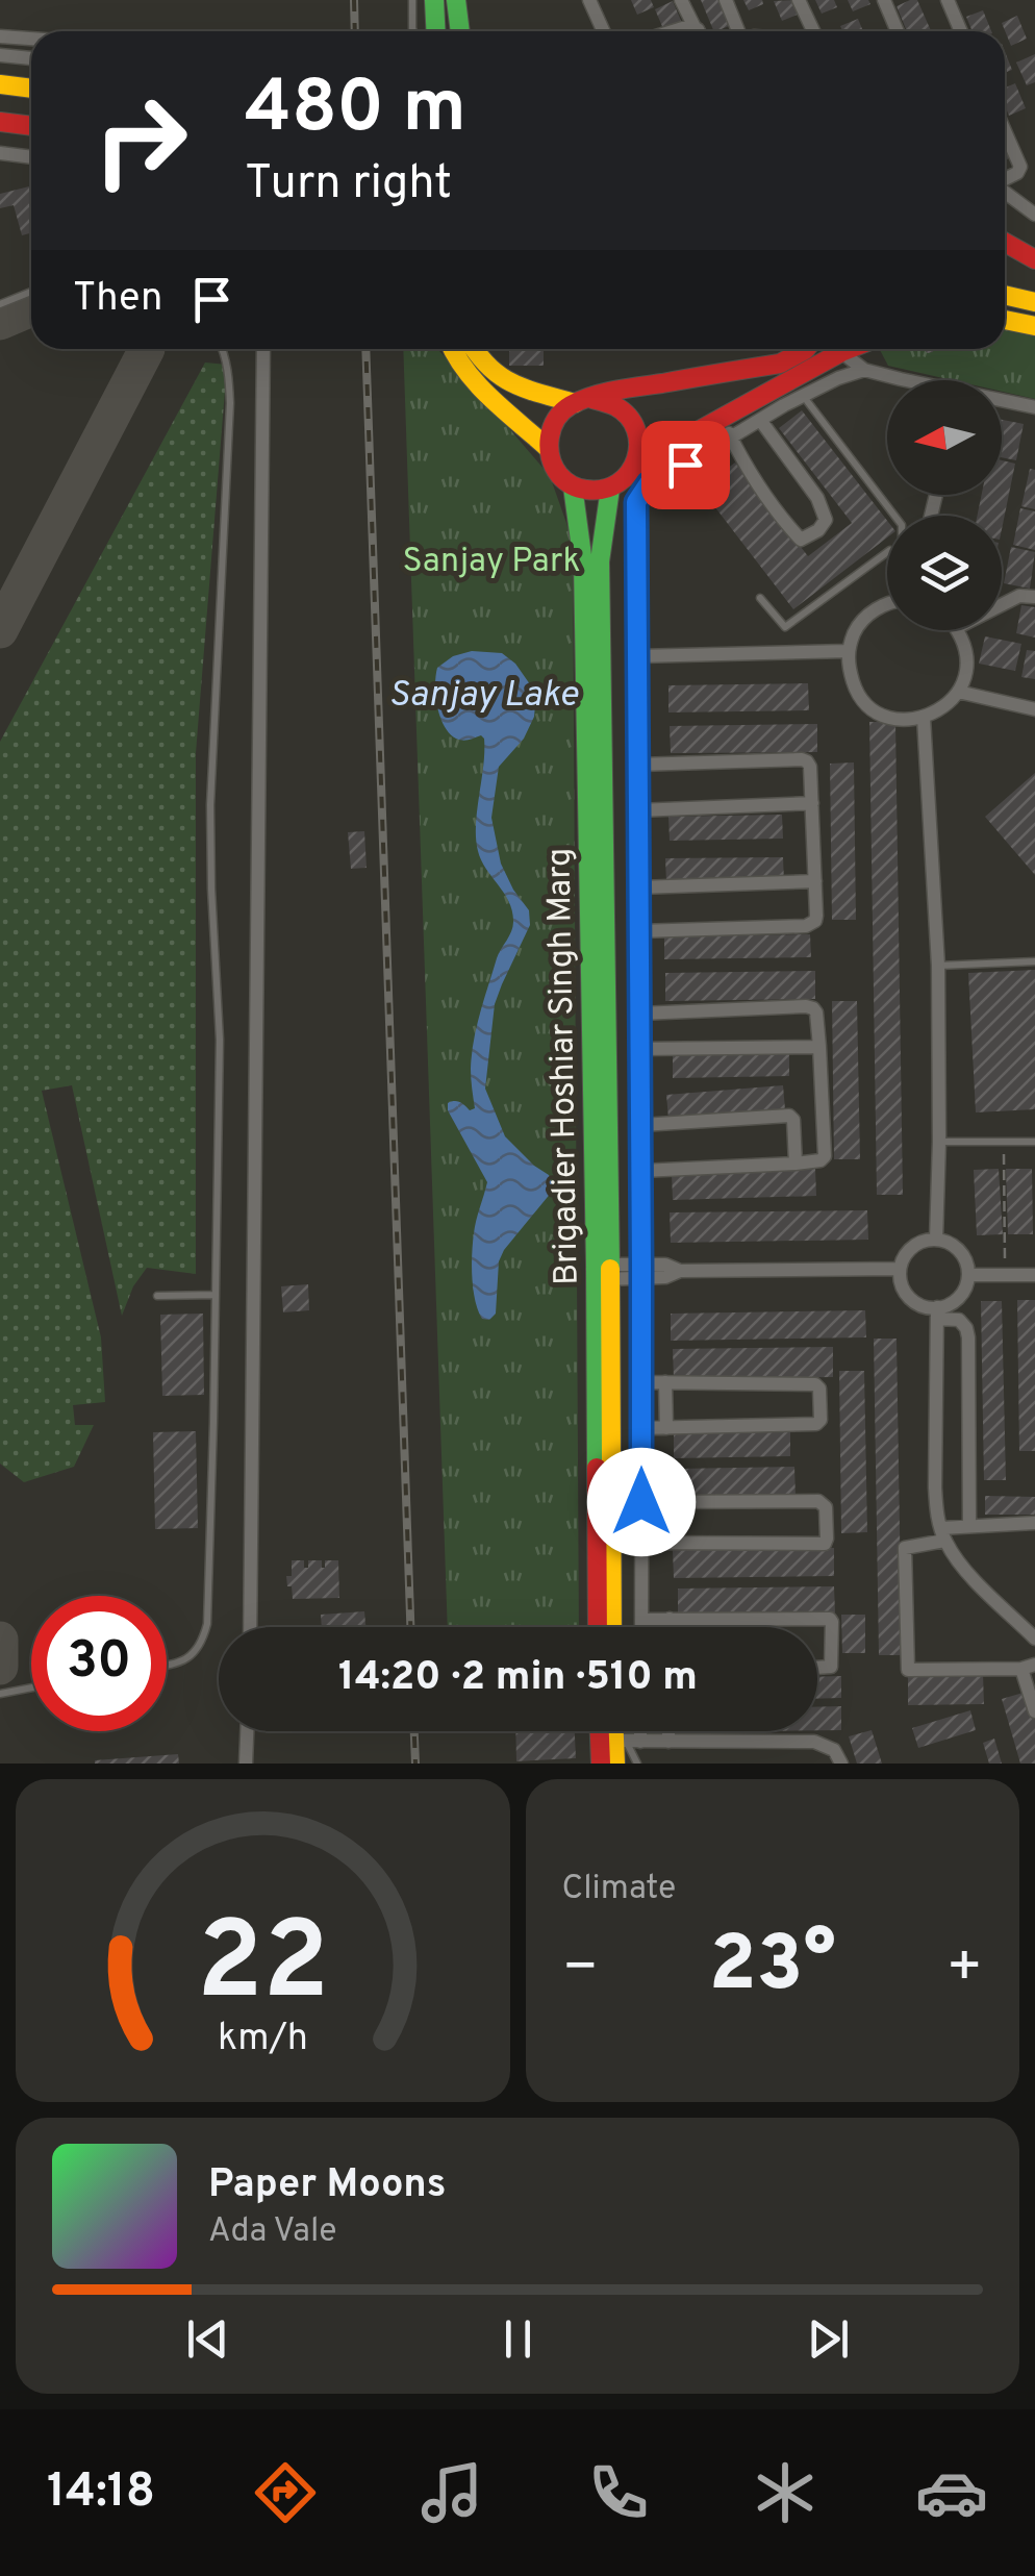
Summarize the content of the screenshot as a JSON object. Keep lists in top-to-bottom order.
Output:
{
  "streets": {
    "street": ["Brigadier Hoshiar Singh Marg"]
  },
  "water": ["Sanjay Lake"],
  "parks": ["Sanjay Park"],
  "north": "left",
  "page": {
    "turn": ["480 m", "Turn right"],
    "then": "Then",
    "limit": "30",
    "trip": "14:20 · 2 min · 510 m",
    "tile": "Climate",
    "heat": ["−", "23°", "+"],
    "song": ["Paper Moons", "Ada Vale"],
    "tabs": "14:18",
    "gauge": ["22", "km/h"]
  }
}
